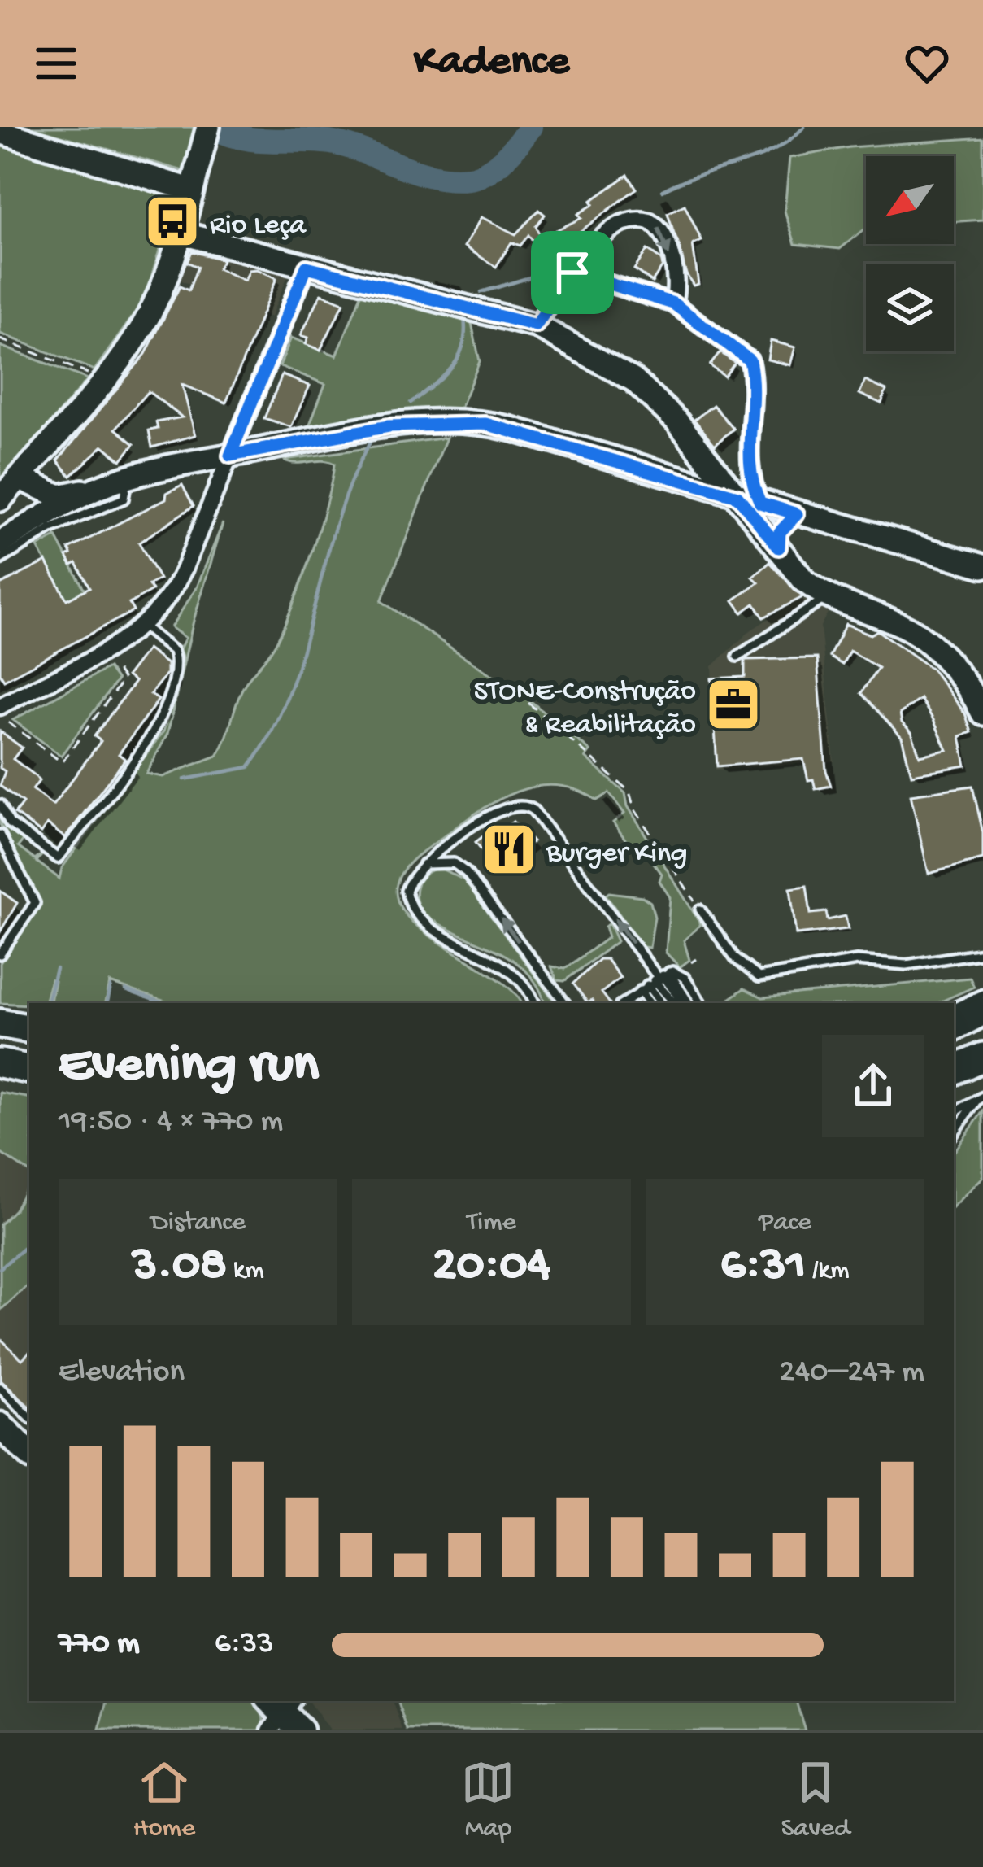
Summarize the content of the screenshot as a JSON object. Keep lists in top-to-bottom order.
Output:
{
  "places": {
    "bus stop": ["Rio Leça"],
    "office": ["STONE-Construção & Reabilitação"],
    "restaurant": ["Burger King"]
  },
  "north": "bottom left",
  "page": {
    "header": "Kadence",
    "heading": ["Evening run", "19:50 · 4 × 770 m"],
    "stats": [
      ["Distance", "3.08 km"],
      ["Time", "20:04"],
      ["Pace", "6:31 /km"]
    ],
    "chart": ["Elevation", "240–247 m"],
    "list": [
      {
        "name": "770 m",
        "note": "6:33"
      }
    ],
    "tabs": ["Home", "Map", "Saved"]
  }
}
